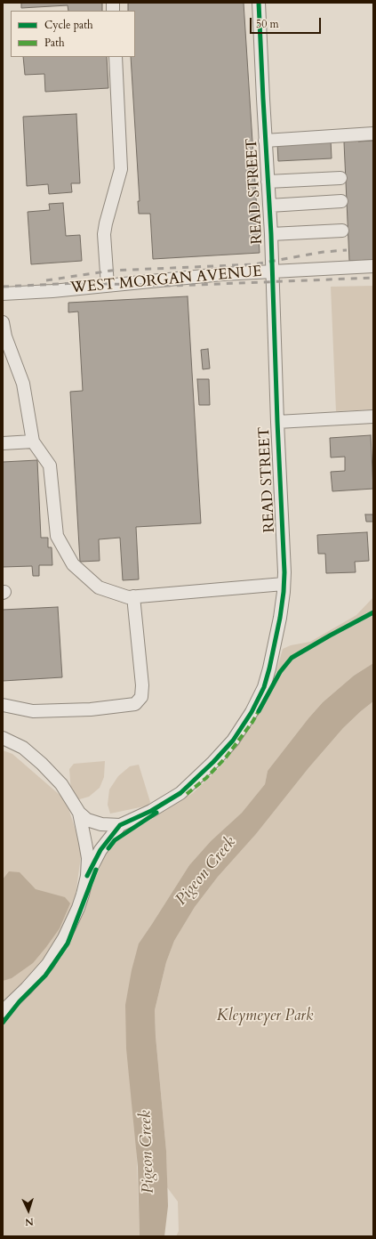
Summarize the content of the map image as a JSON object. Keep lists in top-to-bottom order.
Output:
{
  "streets": {
    "street": ["READ STREET", "WEST MORGAN AVENUE"]
  },
  "crossings": [
    ["READ STREET", "WEST MORGAN AVENUE"]
  ],
  "water": ["Pigeon Creek"],
  "parks": ["Kleymeyer Park"],
  "legend": ["Cycle path", "Path"],
  "scale_bar": "50 m",
  "north": "bottom"
}
